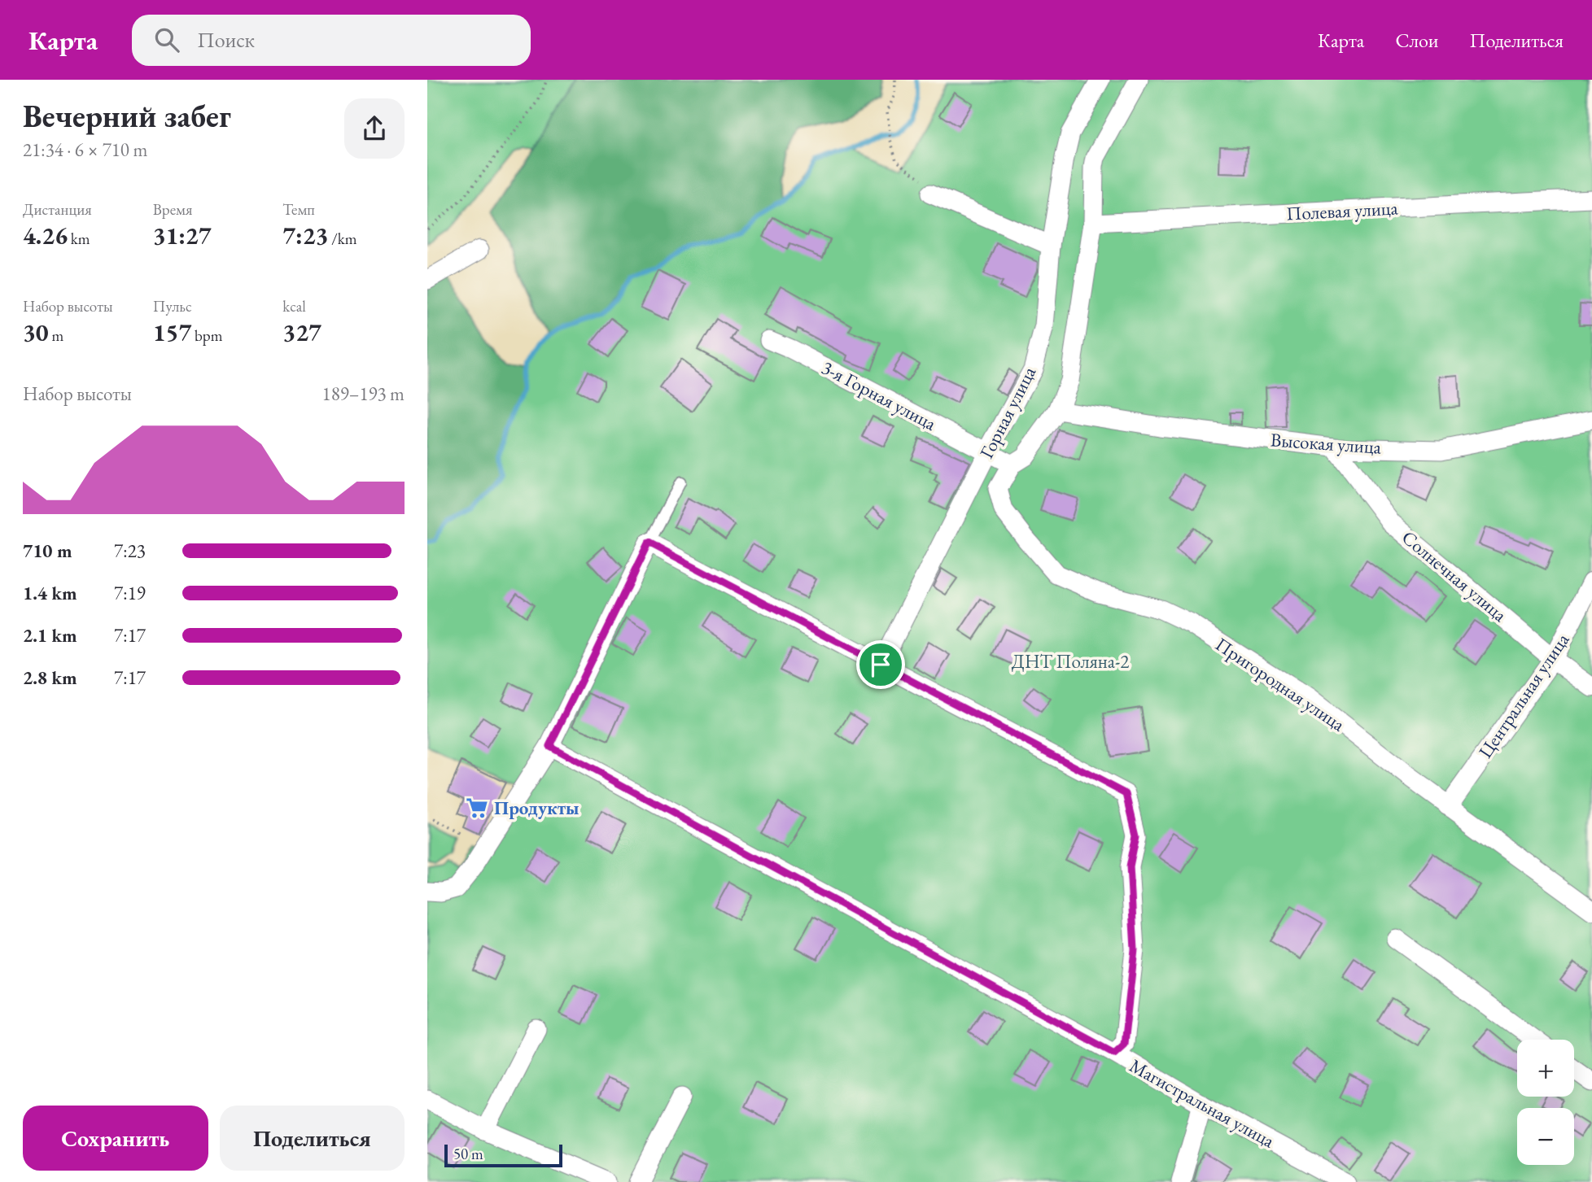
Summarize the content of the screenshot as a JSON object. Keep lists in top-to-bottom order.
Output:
{
  "streets": {
    "street": [
      "Полевая улица",
      "3-я Горная улица",
      "Горная улица",
      "Высокая улица",
      "Солнечная улица",
      "Пригородная улица",
      "Центральная улица",
      "Магистральная улица"
    ]
  },
  "crossings": [
    ["Полевая улица", "Пригородная улица"],
    ["3-я Горная улица", "Горная улица"],
    ["3-я Горная улица", "Пригородная улица"],
    ["Высокая улица", "Солнечная улица"],
    ["Высокая улица", "Пригородная улица"],
    ["Солнечная улица", "Центральная улица"],
    ["Пригородная улица", "Центральная улица"]
  ],
  "parks": ["ДНТ Поляна-2"],
  "places": {
    "supermarket": ["Продукты"]
  },
  "scale_bar": "50 m",
  "page": {
    "header": "Карта",
    "search": "Поиск",
    "nav": ["Карта", "Слои", "Поделиться"],
    "heading": ["Вечерний забег", "21:34 · 6 × 710 m"],
    "stats": [
      ["Дистанция", "4.26 km"],
      ["Время", "31:27"],
      ["Темп", "7:23 /km"],
      ["Набор высоты", "30 m"],
      ["Пульс", "157 bpm"],
      ["kcal", "327"]
    ],
    "chart": ["Набор высоты", "189–193 m"],
    "list": [
      {
        "name": "710 m",
        "note": "7:23"
      },
      {
        "name": "1.4 km",
        "note": "7:19"
      },
      {
        "name": "2.1 km",
        "note": "7:17"
      },
      {
        "name": "2.8 km",
        "note": "7:17"
      }
    ],
    "map_buttons": ["+", "−"],
    "buttons": ["Сохранить", "Поделиться"],
    "scale": "50 m"
  }
}
